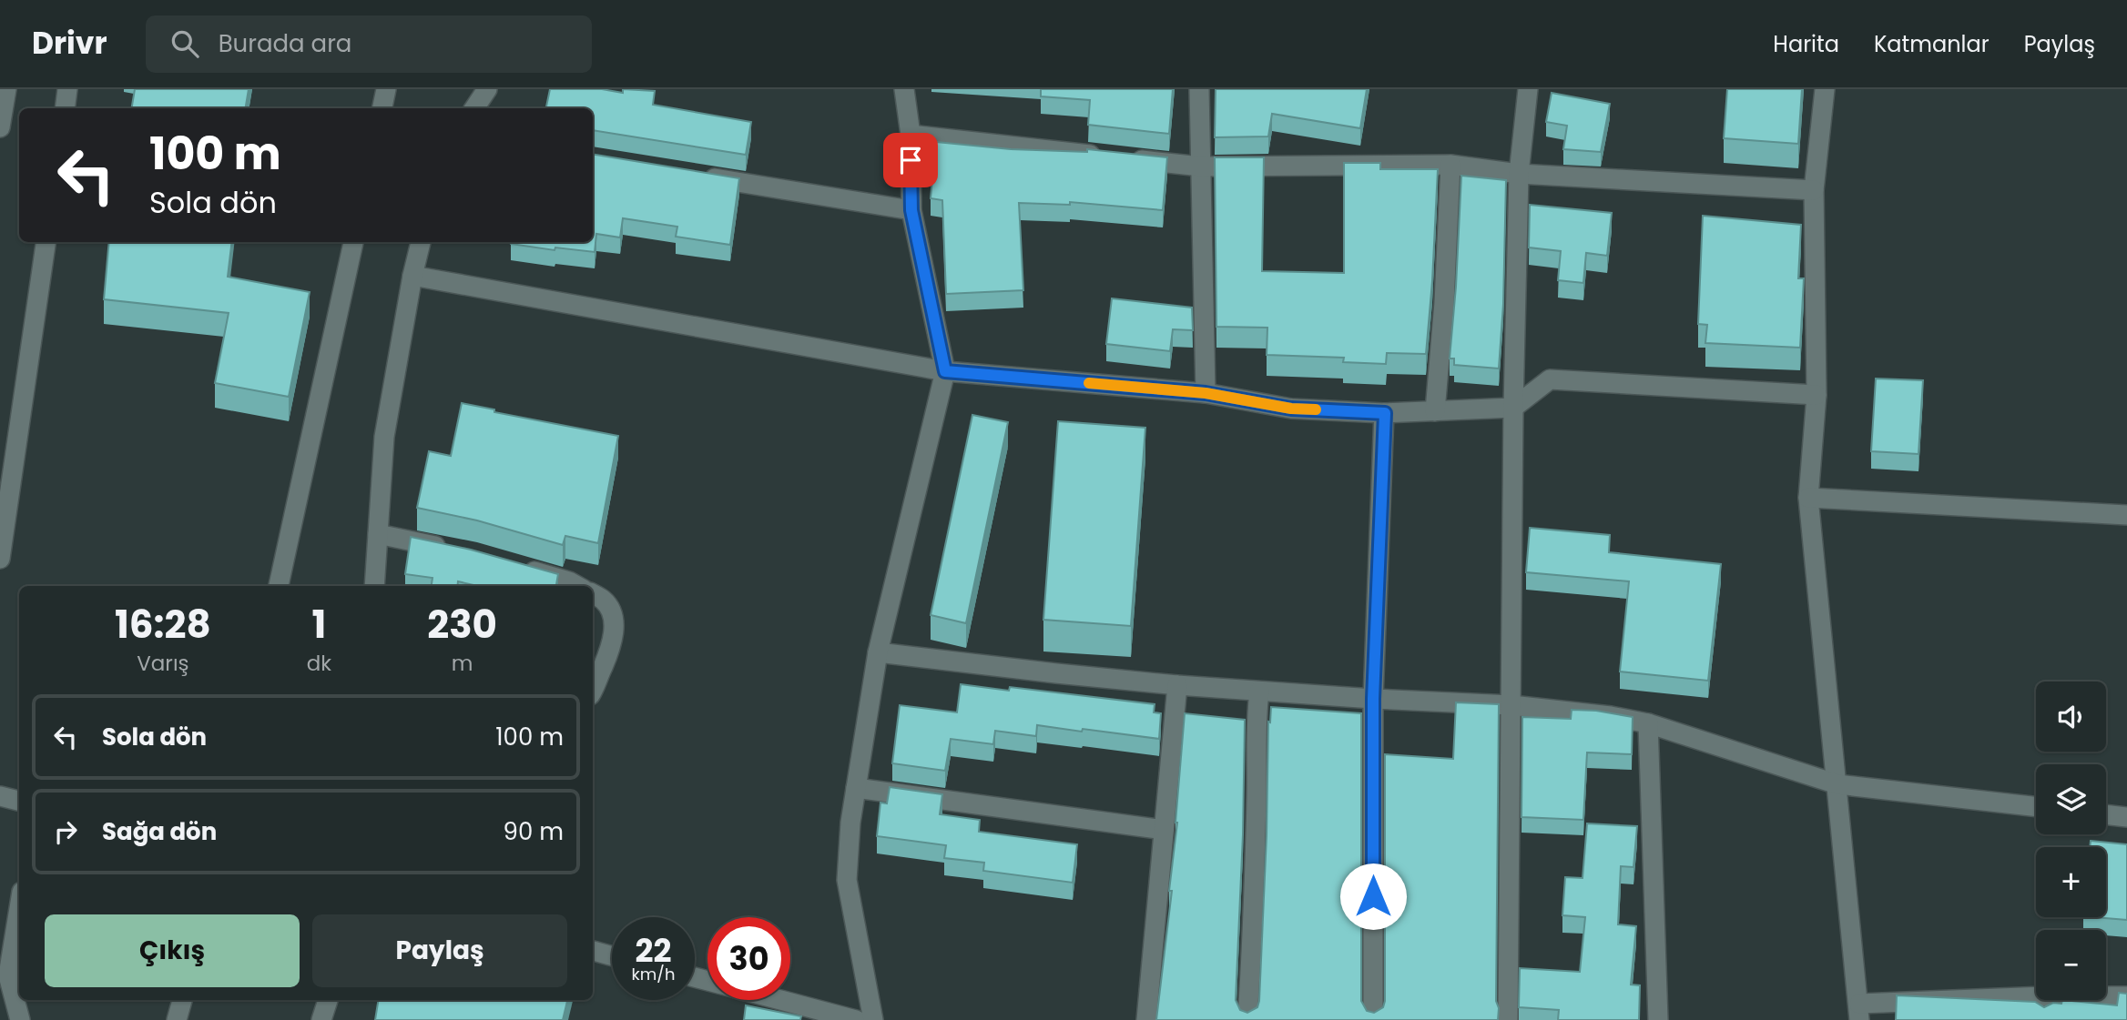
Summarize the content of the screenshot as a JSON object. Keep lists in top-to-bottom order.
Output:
{
  "page": {
    "header": "Drivr",
    "search": "Burada ara",
    "nav": ["Harita", "Katmanlar", "Paylaş"],
    "turn": ["100 m", "Sola dön"],
    "eta": [
      "16:28",
      "Varış",
      "1",
      "dk",
      "230",
      "m"
    ],
    "map_buttons": ["+", "−"],
    "list": [
      {
        "name": "Sola dön",
        "value": "100 m"
      },
      {
        "name": "Sağa dön",
        "value": "90 m"
      }
    ],
    "buttons": ["Çıkış", "Paylaş"],
    "speed": "22 km/h",
    "limit": "30"
  }
}
